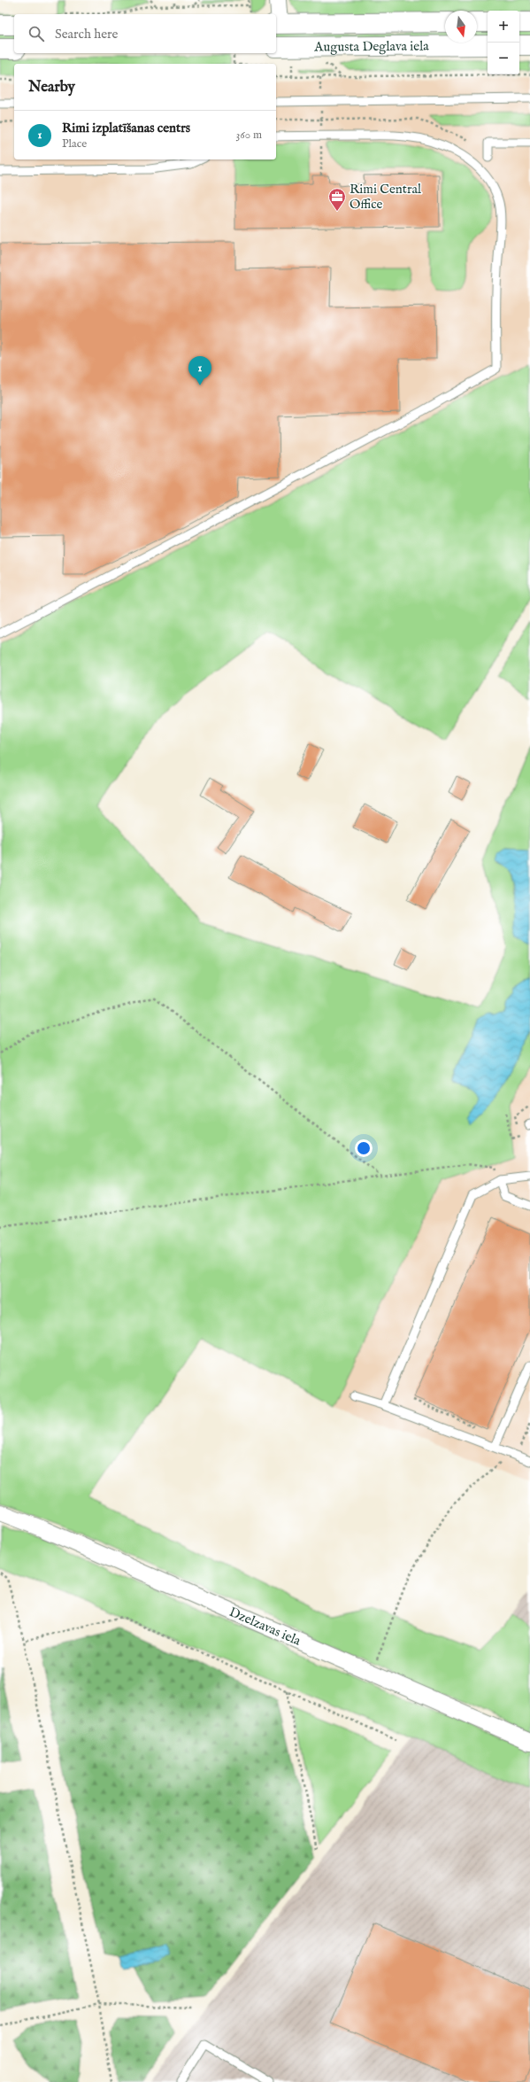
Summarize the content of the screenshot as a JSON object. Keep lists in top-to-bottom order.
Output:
{
  "streets": {
    "main road": ["Augusta Deglava iela"],
    "street": ["Dzelzavas iela"]
  },
  "places": {
    "office": ["Rimi Central Office"]
  },
  "north": "bottom",
  "page": {
    "map_buttons": ["+", "−"],
    "search": "Search here",
    "heading": "Nearby",
    "list": [
      {
        "mark": "1",
        "name": "Rimi izplatīšanas centrs",
        "note": "Place",
        "value": "360 m"
      }
    ],
    "pins": "1"
  }
}
